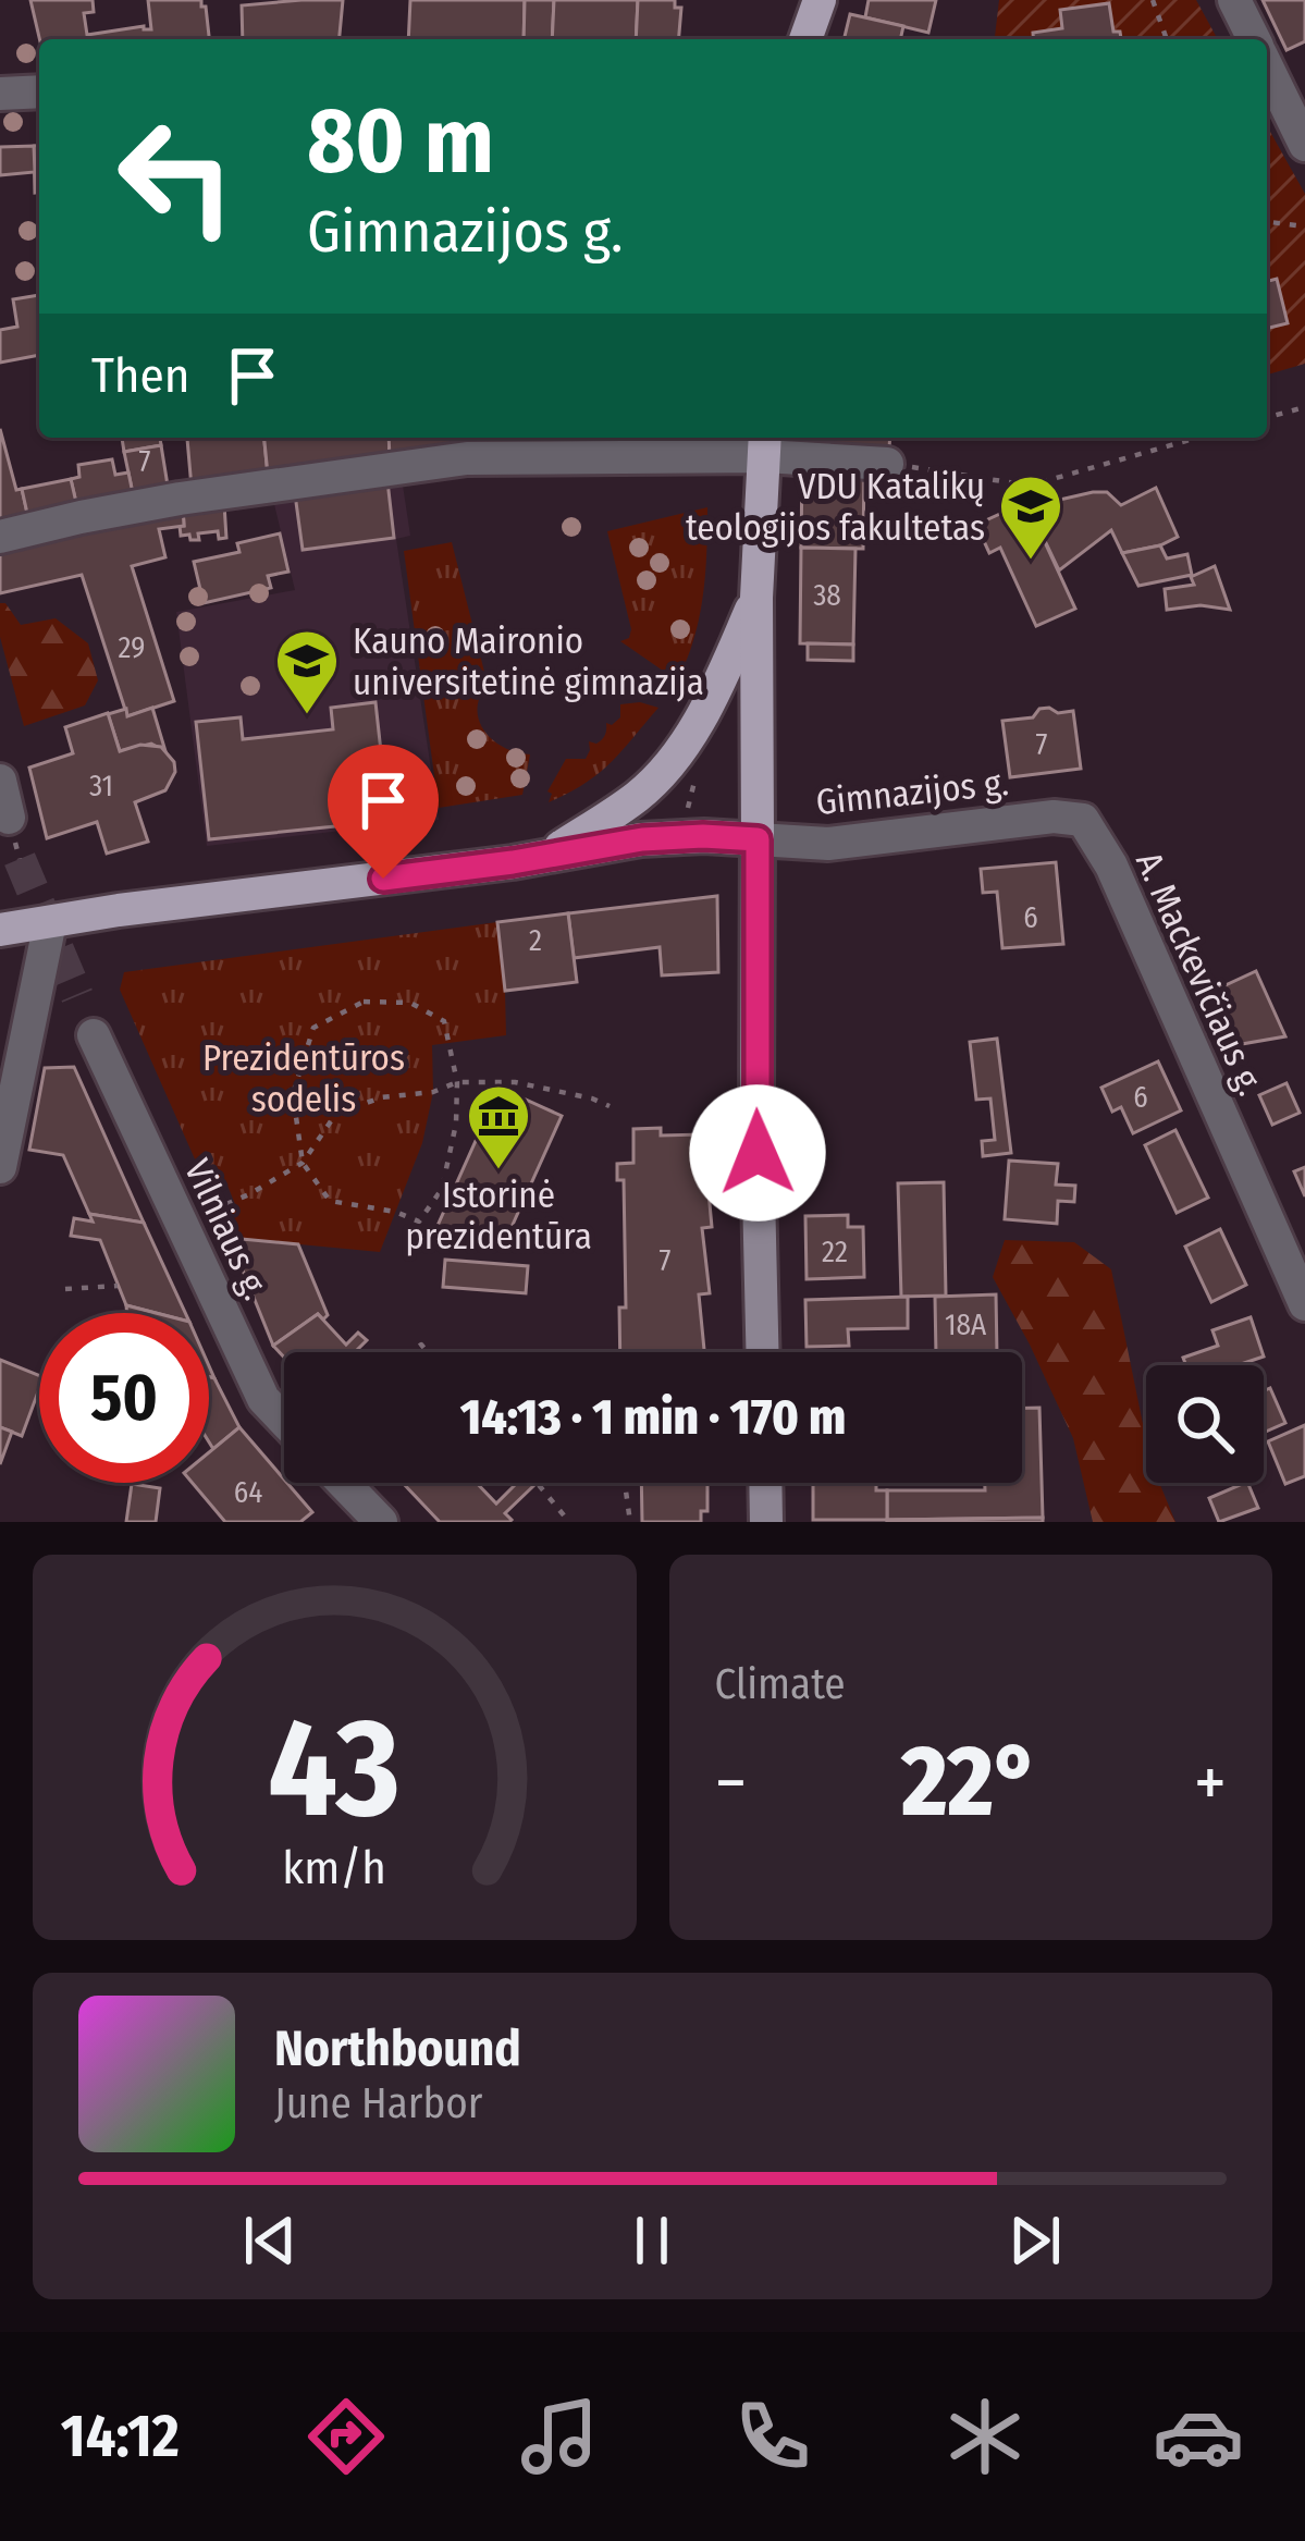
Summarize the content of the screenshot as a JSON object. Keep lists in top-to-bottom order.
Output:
{
  "streets": {
    "main road": ["Gimnazijos g."],
    "street": ["A. Mackevičiaus g.", "Vilniaus g."]
  },
  "crossings": [
    ["Gimnazijos g.", "A. Mackevičiaus g."]
  ],
  "parks": ["Prezidentūros sodelis"],
  "places": {
    "school or university": ["VDU Katalikų teologijos fakultetas", "Kauno Maironio universitetinė gimnazija"],
    "museum": ["Istorinė prezidentūra"]
  },
  "house_numbers": [
    "7",
    "38",
    "29",
    "7",
    "31",
    "6",
    "2",
    "6",
    "22",
    "7",
    "18A",
    "64"
  ],
  "page": {
    "turn": ["80 m", "Gimnazijos g."],
    "then": "Then",
    "limit": "50",
    "trip": "14:13 · 1 min · 170 m",
    "tile": "Climate",
    "heat": ["−", "22°", "+"],
    "song": ["Northbound", "June Harbor"],
    "tabs": "14:12",
    "gauge": ["43", "km/h"]
  }
}
